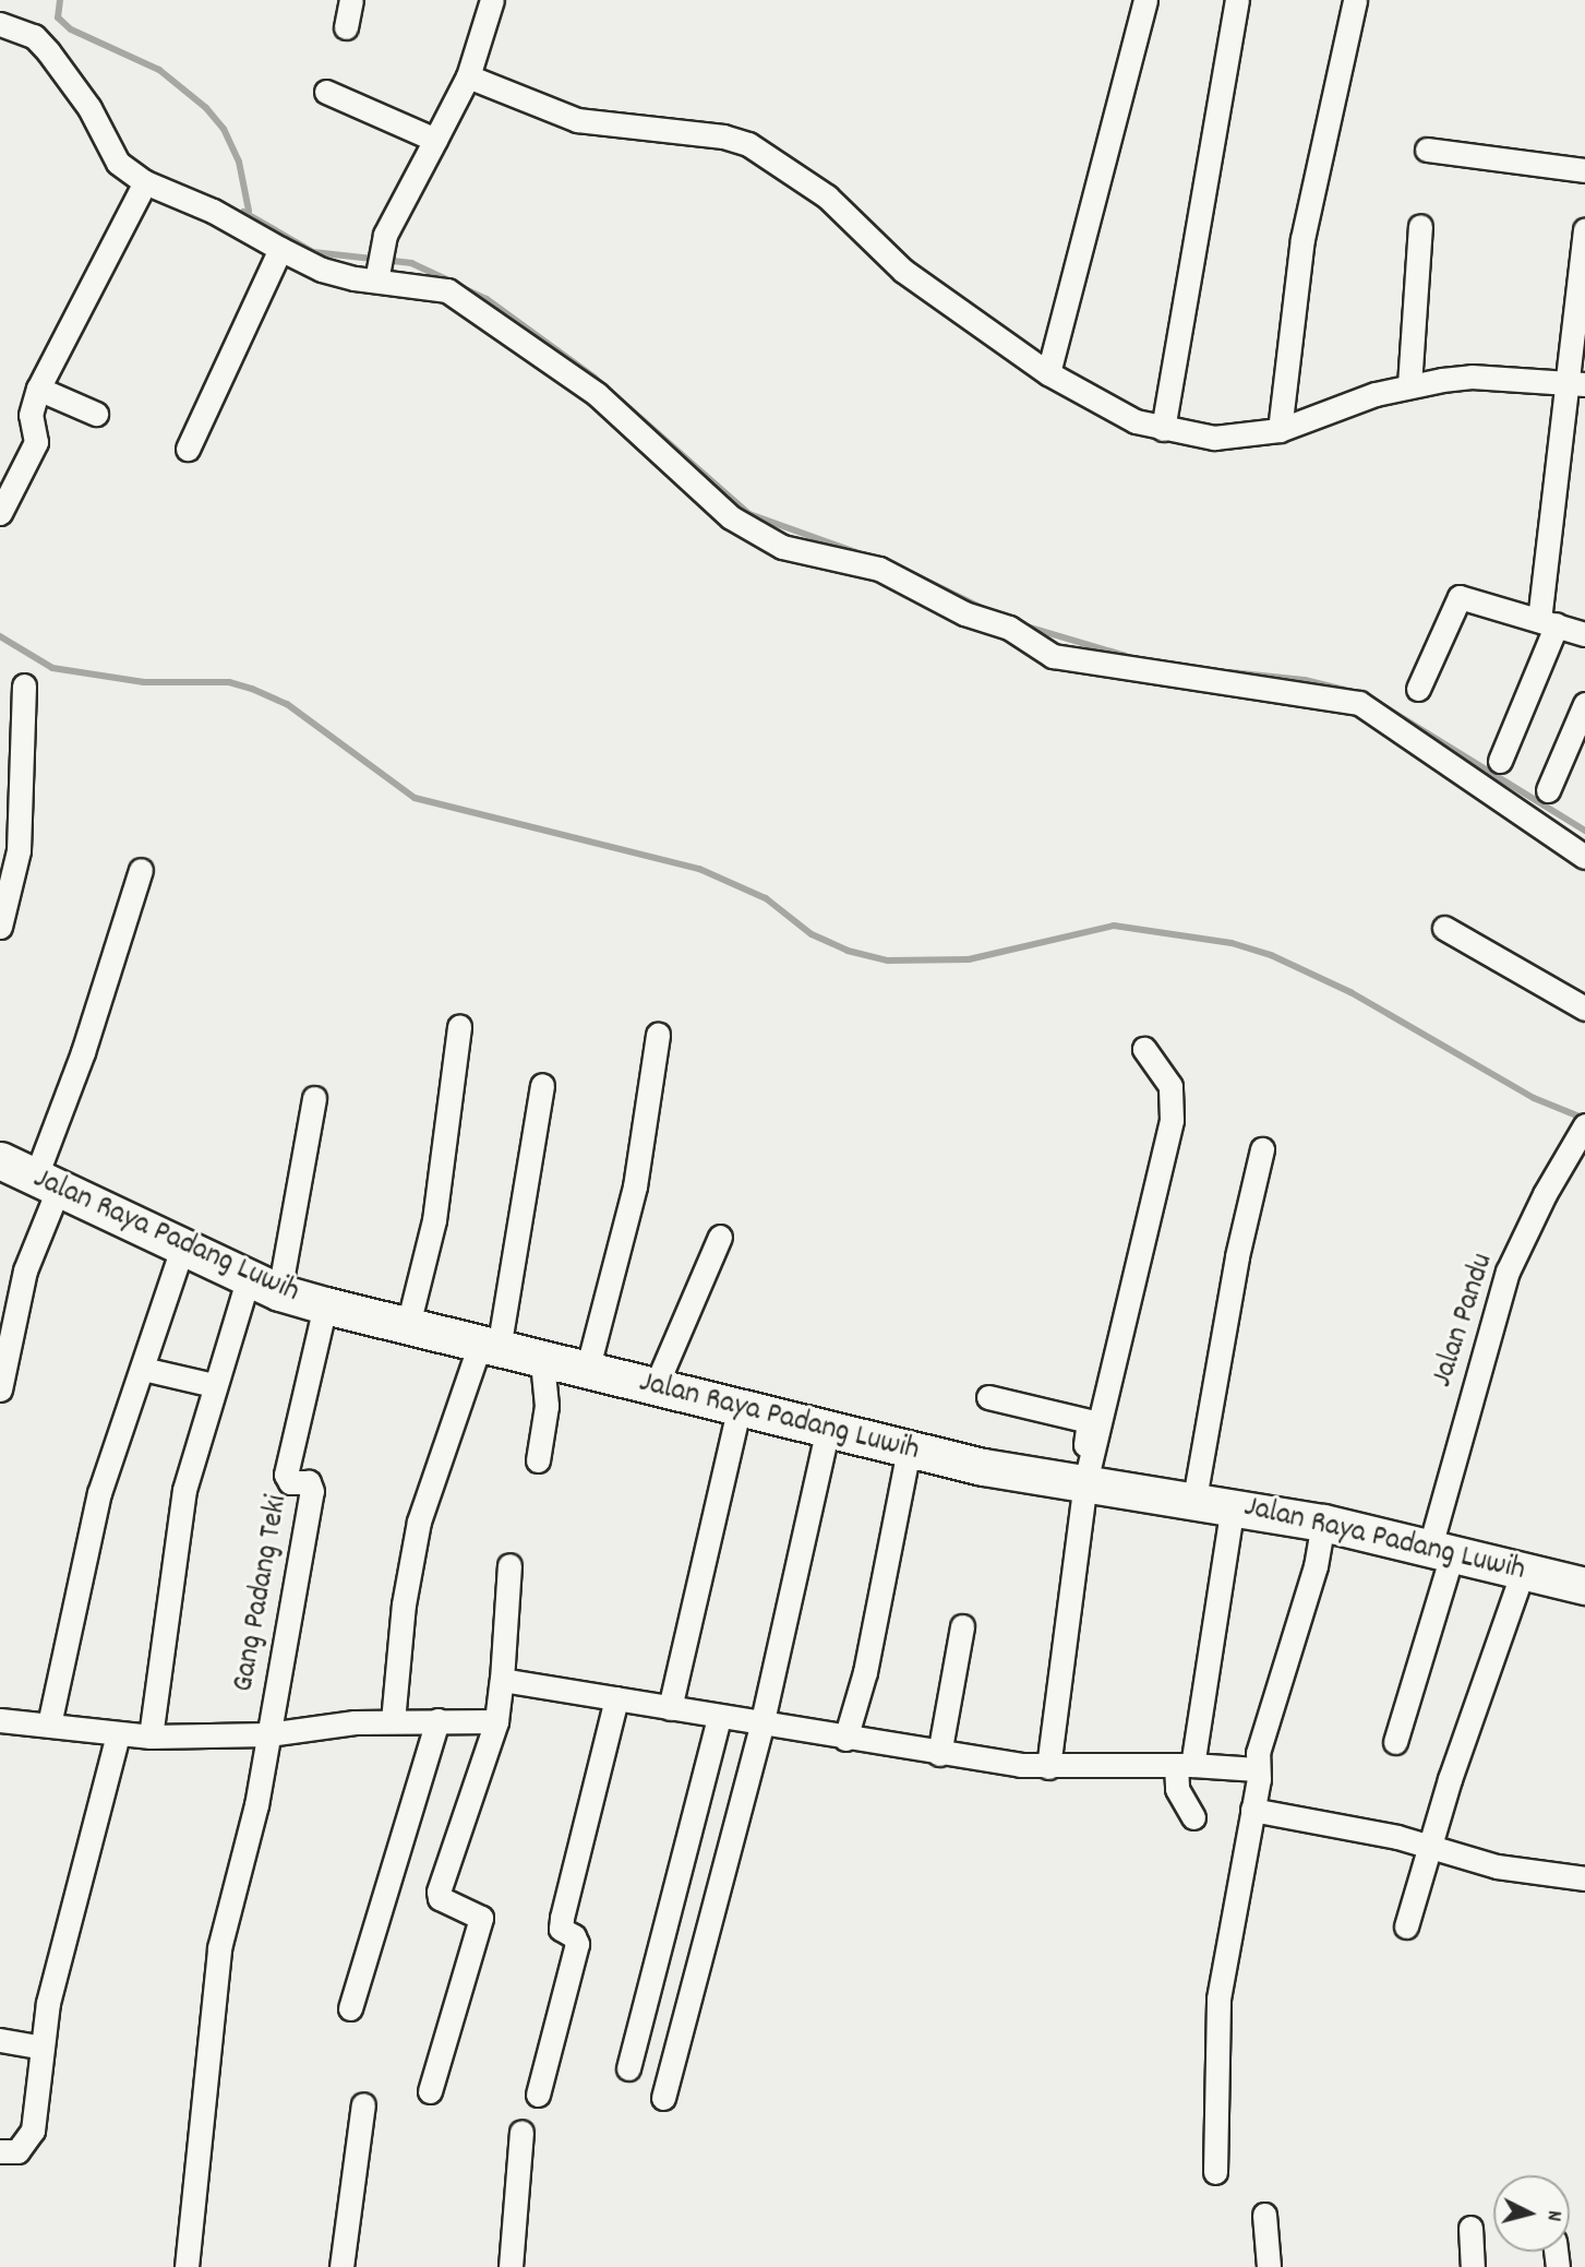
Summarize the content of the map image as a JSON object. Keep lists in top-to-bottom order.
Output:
{
  "streets": {
    "main road": ["Jalan Raya Padang Luwih"],
    "street": ["Jalan Pandu", "Gang Padang Teki"]
  },
  "crossings": [
    ["Jalan Raya Padang Luwih", "Jalan Pandu"],
    ["Jalan Raya Padang Luwih", "Gang Padang Teki"]
  ],
  "north": "right"
}
